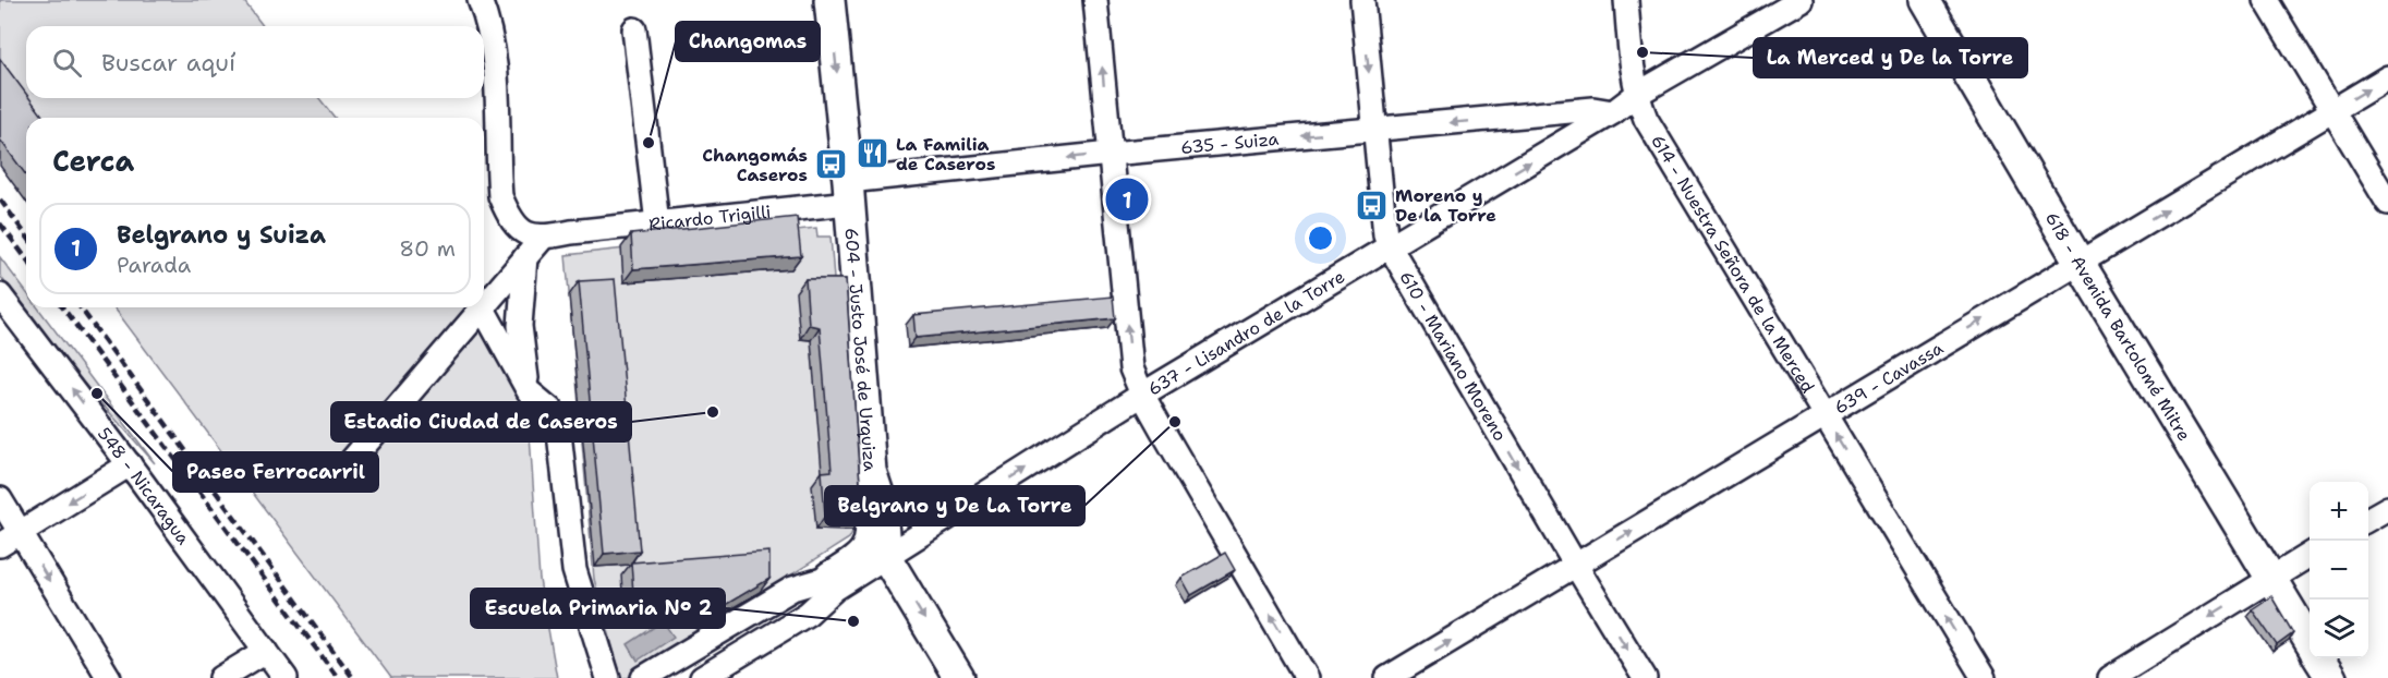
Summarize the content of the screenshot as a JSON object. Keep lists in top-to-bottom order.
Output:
{
  "streets": {
    "main road": ["618 - Avenida Bartolomé Mitre", "604 - Justo José de Urquiza"],
    "street": [
      "635 - Suiza",
      "Ricardo Trigilli",
      "614 - Nuestra Señora de la Merced",
      "637 - Lisandro de la Torre",
      "610 - Mariano Moreno",
      "639 - Cavassa",
      "548 - Nicaragua"
    ]
  },
  "crossings": [
    ["635 - Suiza", "Ricardo Trigilli"],
    ["635 - Suiza", "637 - Lisandro de la Torre"],
    ["635 - Suiza", "604 - Justo José de Urquiza"],
    ["635 - Suiza", "610 - Mariano Moreno"],
    ["Ricardo Trigilli", "604 - Justo José de Urquiza"],
    ["614 - Nuestra Señora de la Merced", "637 - Lisandro de la Torre"],
    ["614 - Nuestra Señora de la Merced", "639 - Cavassa"],
    ["618 - Avenida Bartolomé Mitre", "639 - Cavassa"],
    ["637 - Lisandro de la Torre", "604 - Justo José de Urquiza"],
    ["637 - Lisandro de la Torre", "610 - Mariano Moreno"],
    ["610 - Mariano Moreno", "639 - Cavassa"]
  ],
  "one_way": [
    "635 - Suiza",
    "614 - Nuestra Señora de la Merced",
    "637 - Lisandro de la Torre",
    "604 - Justo José de Urquiza",
    "610 - Mariano Moreno",
    "639 - Cavassa",
    "548 - Nicaragua"
  ],
  "places": {
    "other": [
      "La Merced y De la Torre",
      "Changomas",
      "Paseo Ferrocarril",
      "Estadio Ciudad de Caseros",
      "Belgrano y De La Torre",
      "Escuela Primaria N° 2"
    ],
    "restaurant": ["La Familia de Caseros"],
    "bus stop": ["Changomás Caseros", "Moreno y De la Torre"]
  },
  "page": {
    "search": "Buscar aquí",
    "heading": "Cerca",
    "pins": "1",
    "list": [
      {
        "mark": "1",
        "name": "Belgrano y Suiza",
        "note": "Parada",
        "value": "80 m"
      }
    ],
    "map_buttons": ["+", "−"]
  }
}
